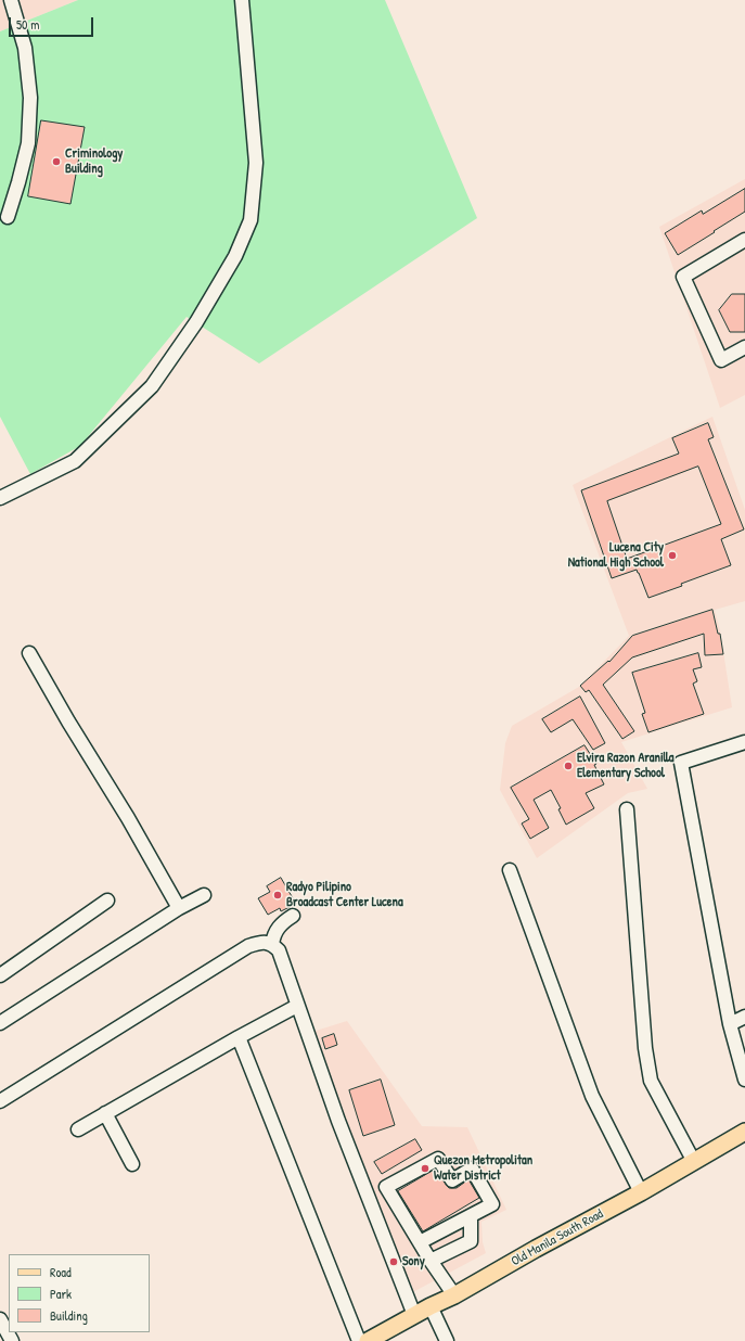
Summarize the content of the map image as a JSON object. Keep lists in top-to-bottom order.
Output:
{
  "streets": {
    "main road": ["Old Manila South Road"]
  },
  "places": [
    "Criminology Building",
    "Lucena City National High School",
    "Elvira Razon Aranilla Elementary School",
    "Radyo Pilipino Broadcast Center Lucena",
    "Quezon Metropolitan Water District",
    "Sony"
  ],
  "legend": ["Road", "Park", "Building"],
  "scale_bar": "50 m"
}
